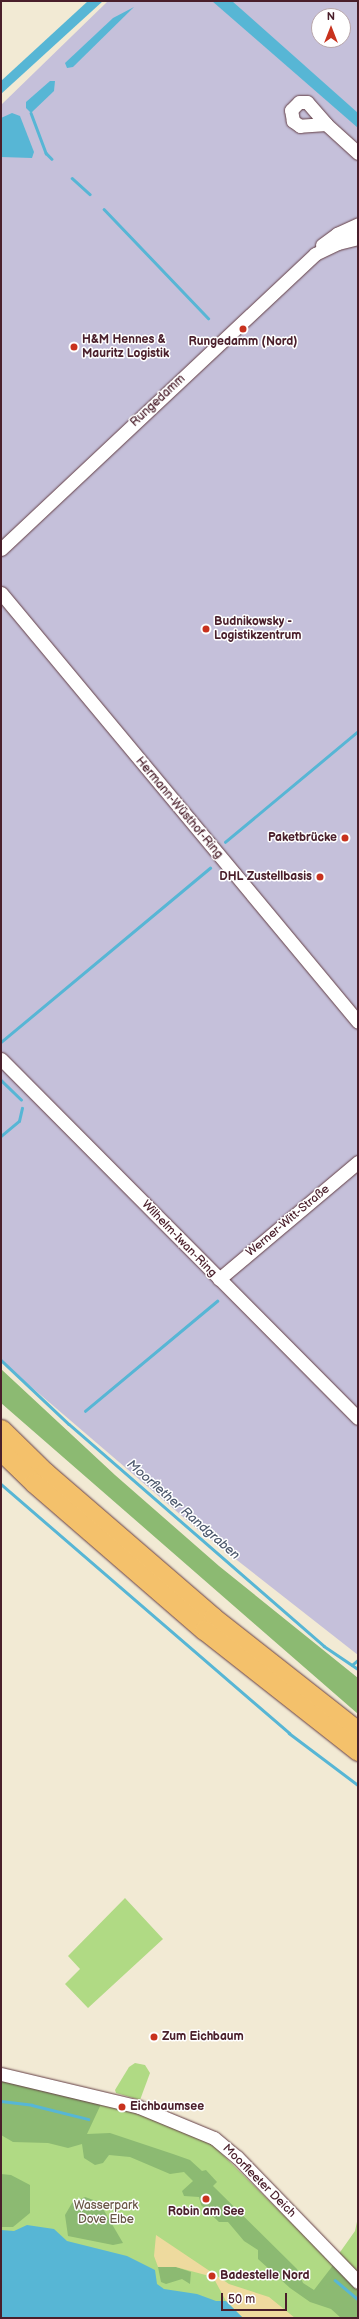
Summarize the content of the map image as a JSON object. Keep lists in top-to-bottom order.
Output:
{
  "streets": {
    "street": [
      "Rungedamm",
      "Hermann-Wüsthof-Ring",
      "Werner-Witt-Straße",
      "Wilhelm-Iwan-Ring",
      "Moorfleeter Deich"
    ]
  },
  "crossings": [
    ["Werner-Witt-Straße", "Wilhelm-Iwan-Ring"]
  ],
  "water": ["Moorflether Randgraben"],
  "parks": ["Wasserpark Dove Elbe"],
  "places": [
    "Rungedamm (Nord)",
    "H&M Hennes & Mauritz Logistik",
    "Budnikowsky - Logistikzentrum",
    "Paketbrücke",
    "DHL Zustellbasis",
    "Zum Eichbaum",
    "Eichbaumsee",
    "Robin am See",
    "Badestelle Nord"
  ],
  "scale_bar": "50 m",
  "north": "top"
}
